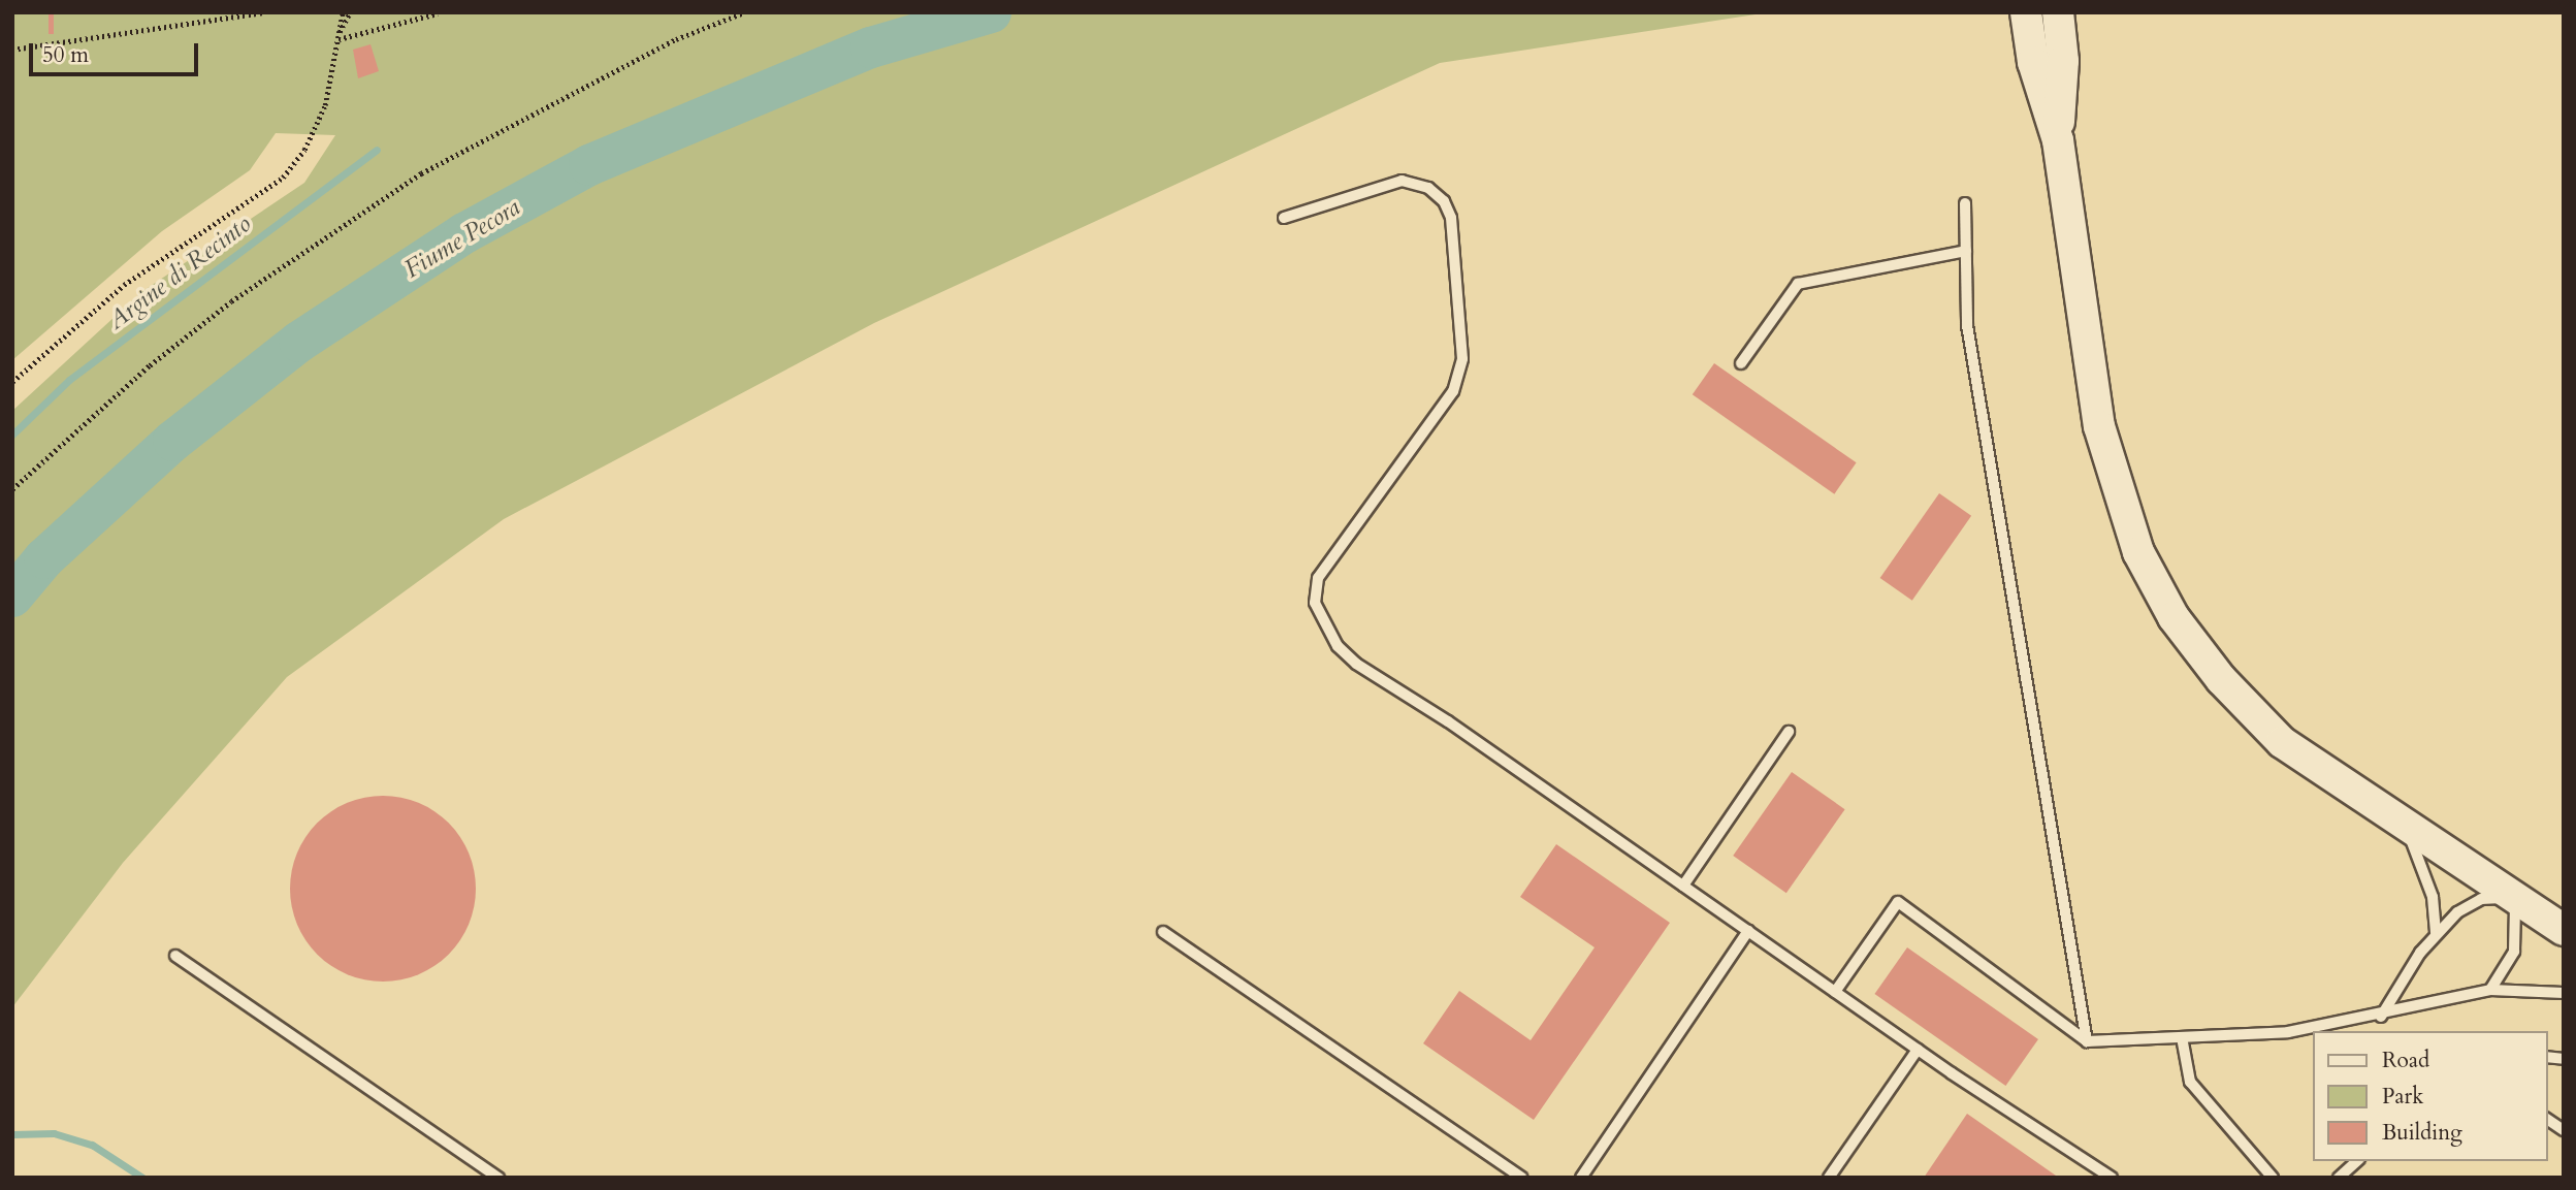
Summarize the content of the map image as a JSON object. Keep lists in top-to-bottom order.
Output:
{
  "water": ["Fiume Pecora", "Argine di Recinto"],
  "legend": ["Road", "Park", "Building"],
  "scale_bar": "50 m"
}
